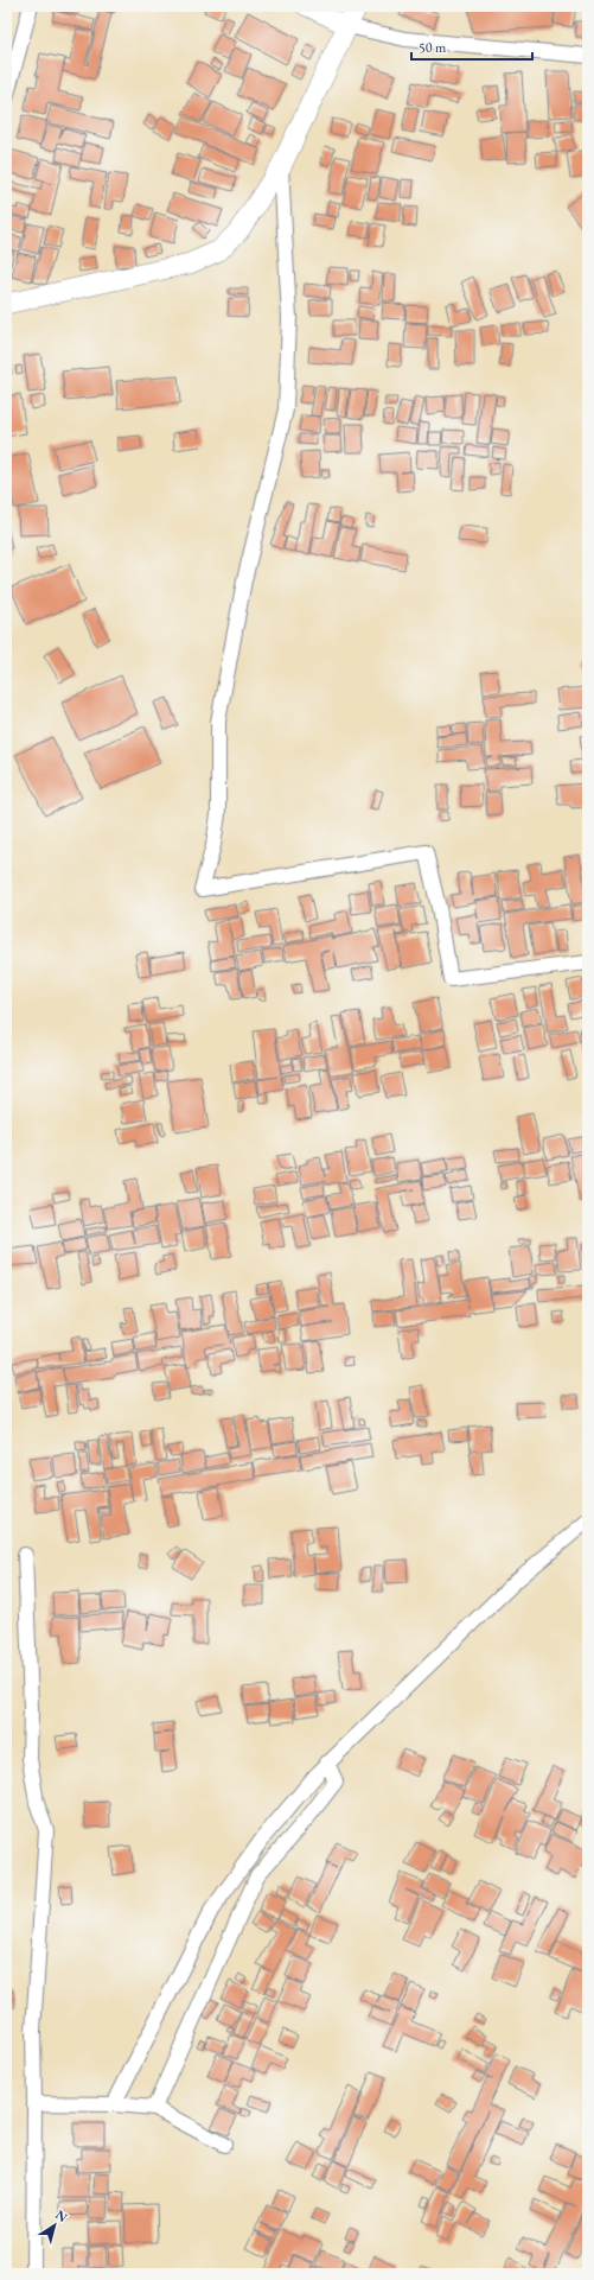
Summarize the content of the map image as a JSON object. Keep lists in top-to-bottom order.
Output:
{
  "scale_bar": "50 m",
  "north": "top right"
}
